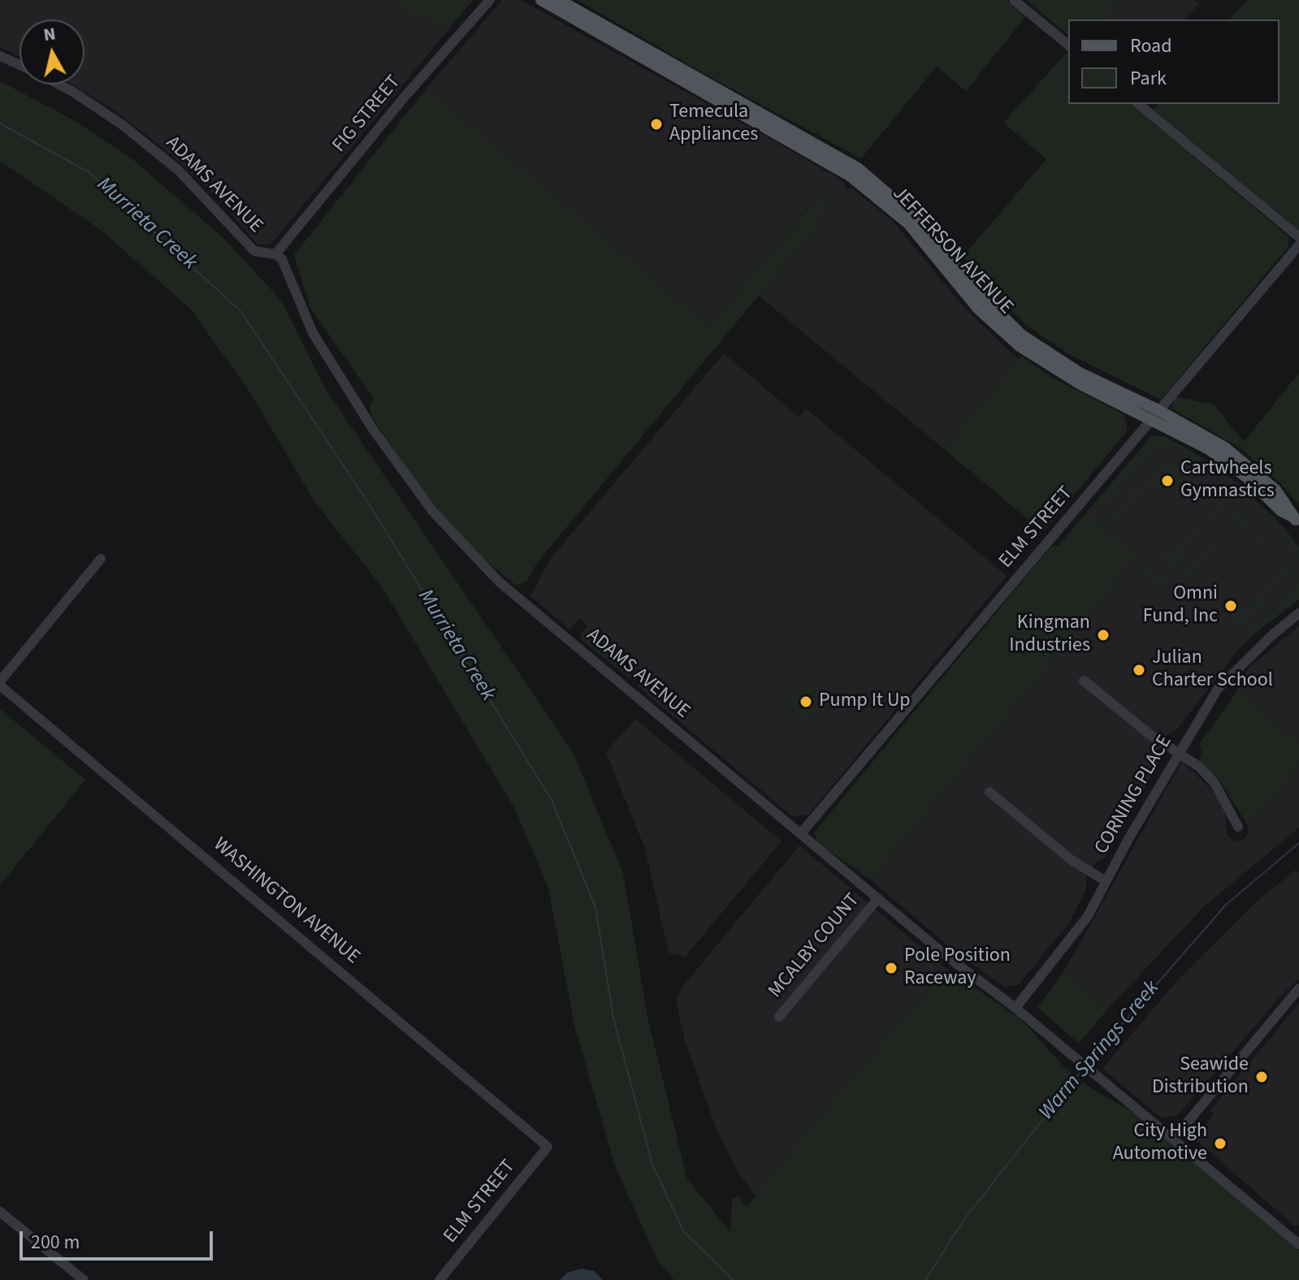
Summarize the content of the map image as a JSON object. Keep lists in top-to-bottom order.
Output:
{
  "streets": {
    "main road": ["JEFFERSON AVENUE"],
    "street": [
      "FIG STREET",
      "ADAMS AVENUE",
      "ELM STREET",
      "CORNING PLACE",
      "WASHINGTON AVENUE",
      "MCALBY COUNT"
    ]
  },
  "crossings": [
    ["FIG STREET", "ADAMS AVENUE"],
    ["ADAMS AVENUE", "ELM STREET"],
    ["ADAMS AVENUE", "CORNING PLACE"],
    ["ADAMS AVENUE", "MCALBY COUNT"],
    ["JEFFERSON AVENUE", "ELM STREET"],
    ["ELM STREET", "WASHINGTON AVENUE"]
  ],
  "water": ["Murrieta Creek", "Warm Springs Creek"],
  "places": [
    "Temecula Appliances",
    "Cartwheels Gymnastics",
    "Omni Fund, Inc",
    "Kingman Industries",
    "Julian Charter School",
    "Pump It Up",
    "Pole Position Raceway",
    "Seawide Distribution",
    "City High Automotive"
  ],
  "legend": ["Road", "Park"],
  "scale_bar": "200 m",
  "north": "top"
}
